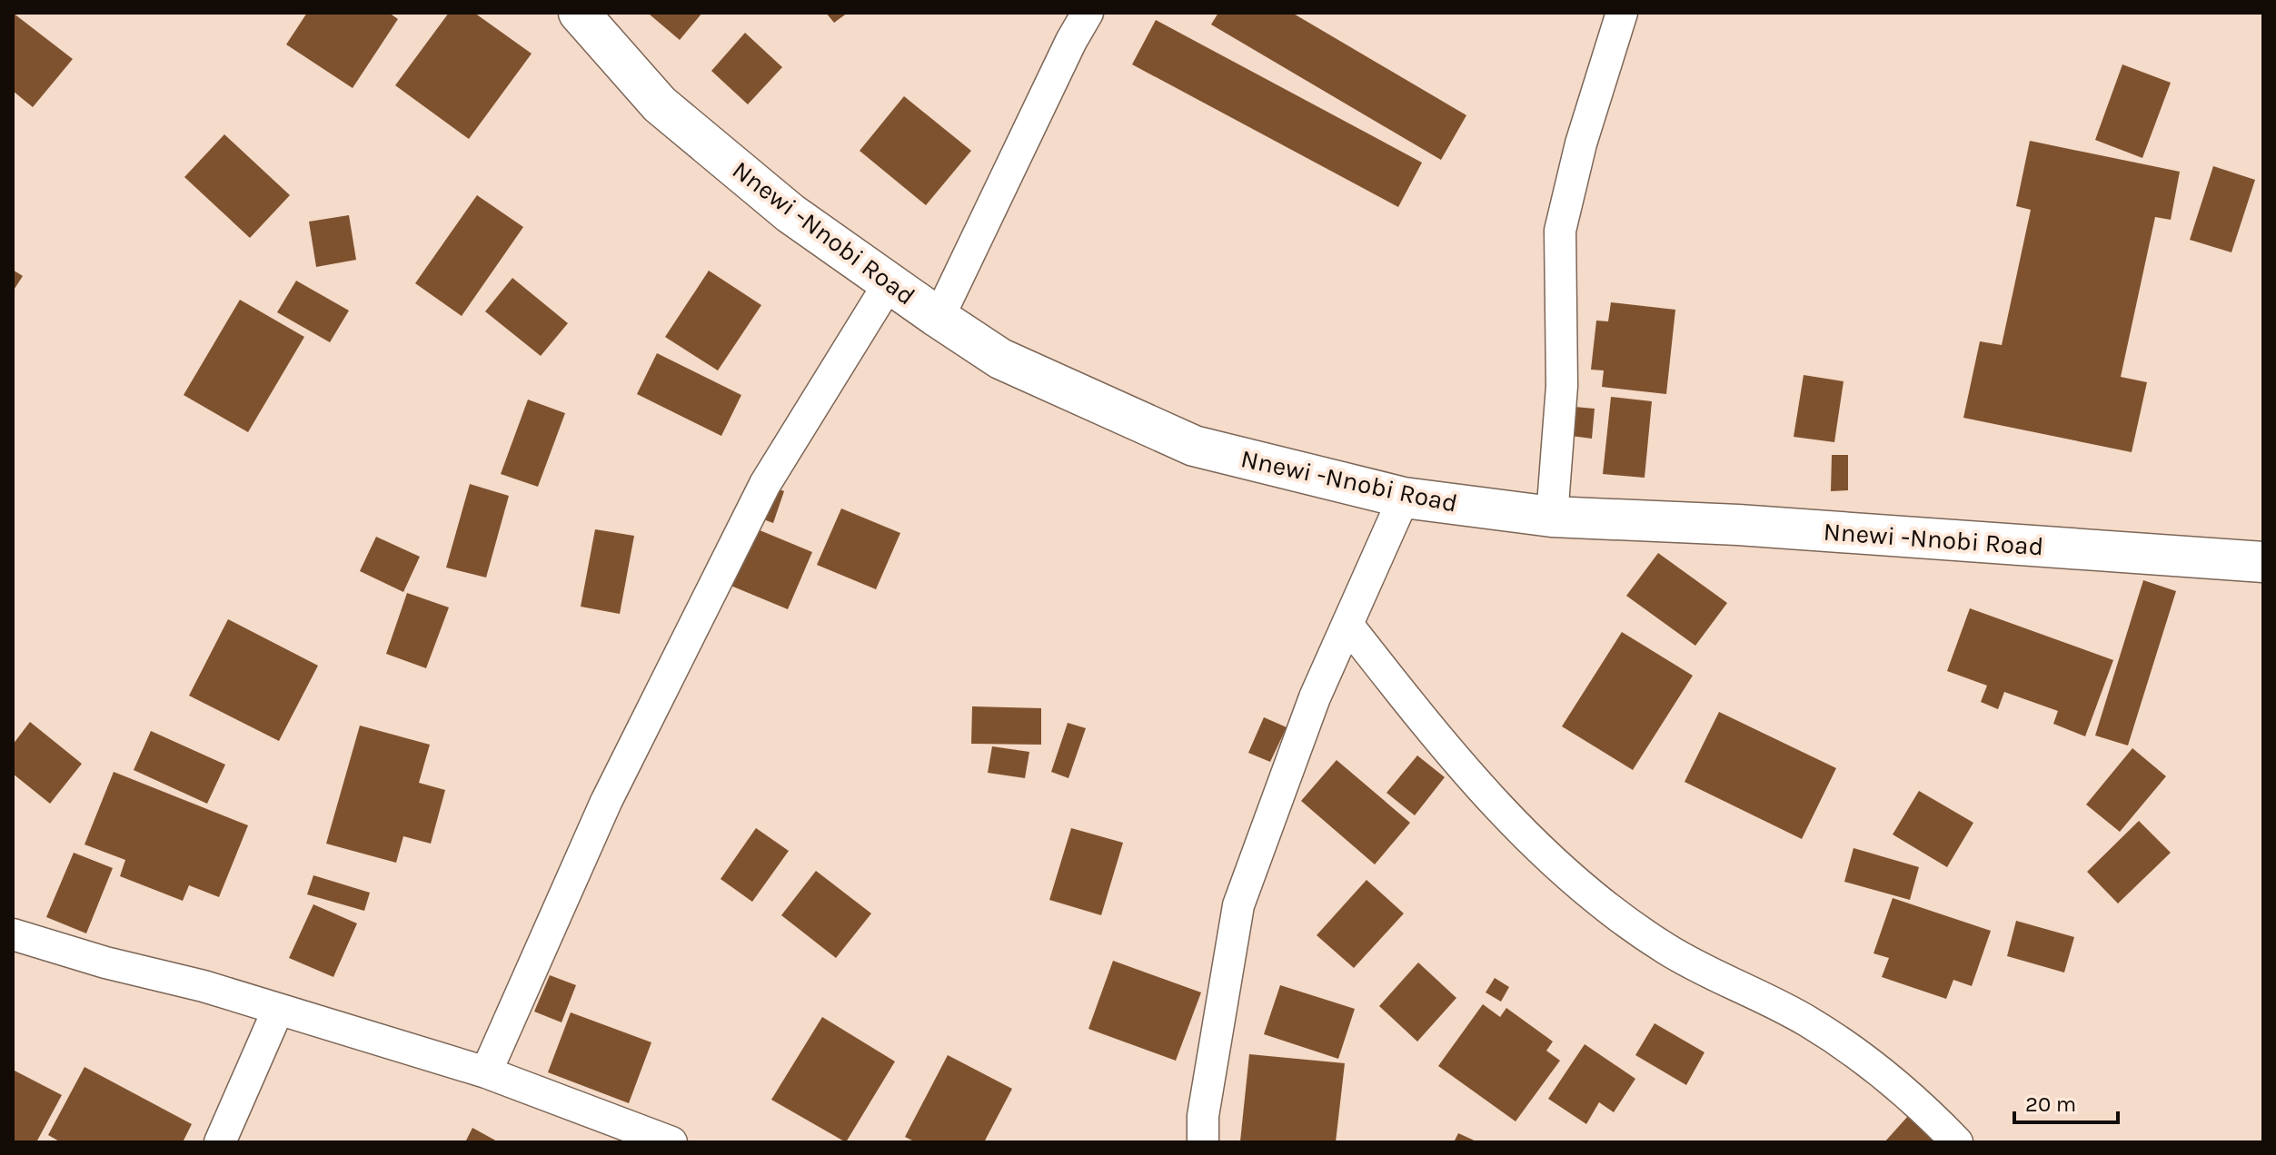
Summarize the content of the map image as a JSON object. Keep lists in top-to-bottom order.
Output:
{
  "streets": {
    "main road": ["Nnewi -Nnobi Road"]
  },
  "scale_bar": "20 m"
}
